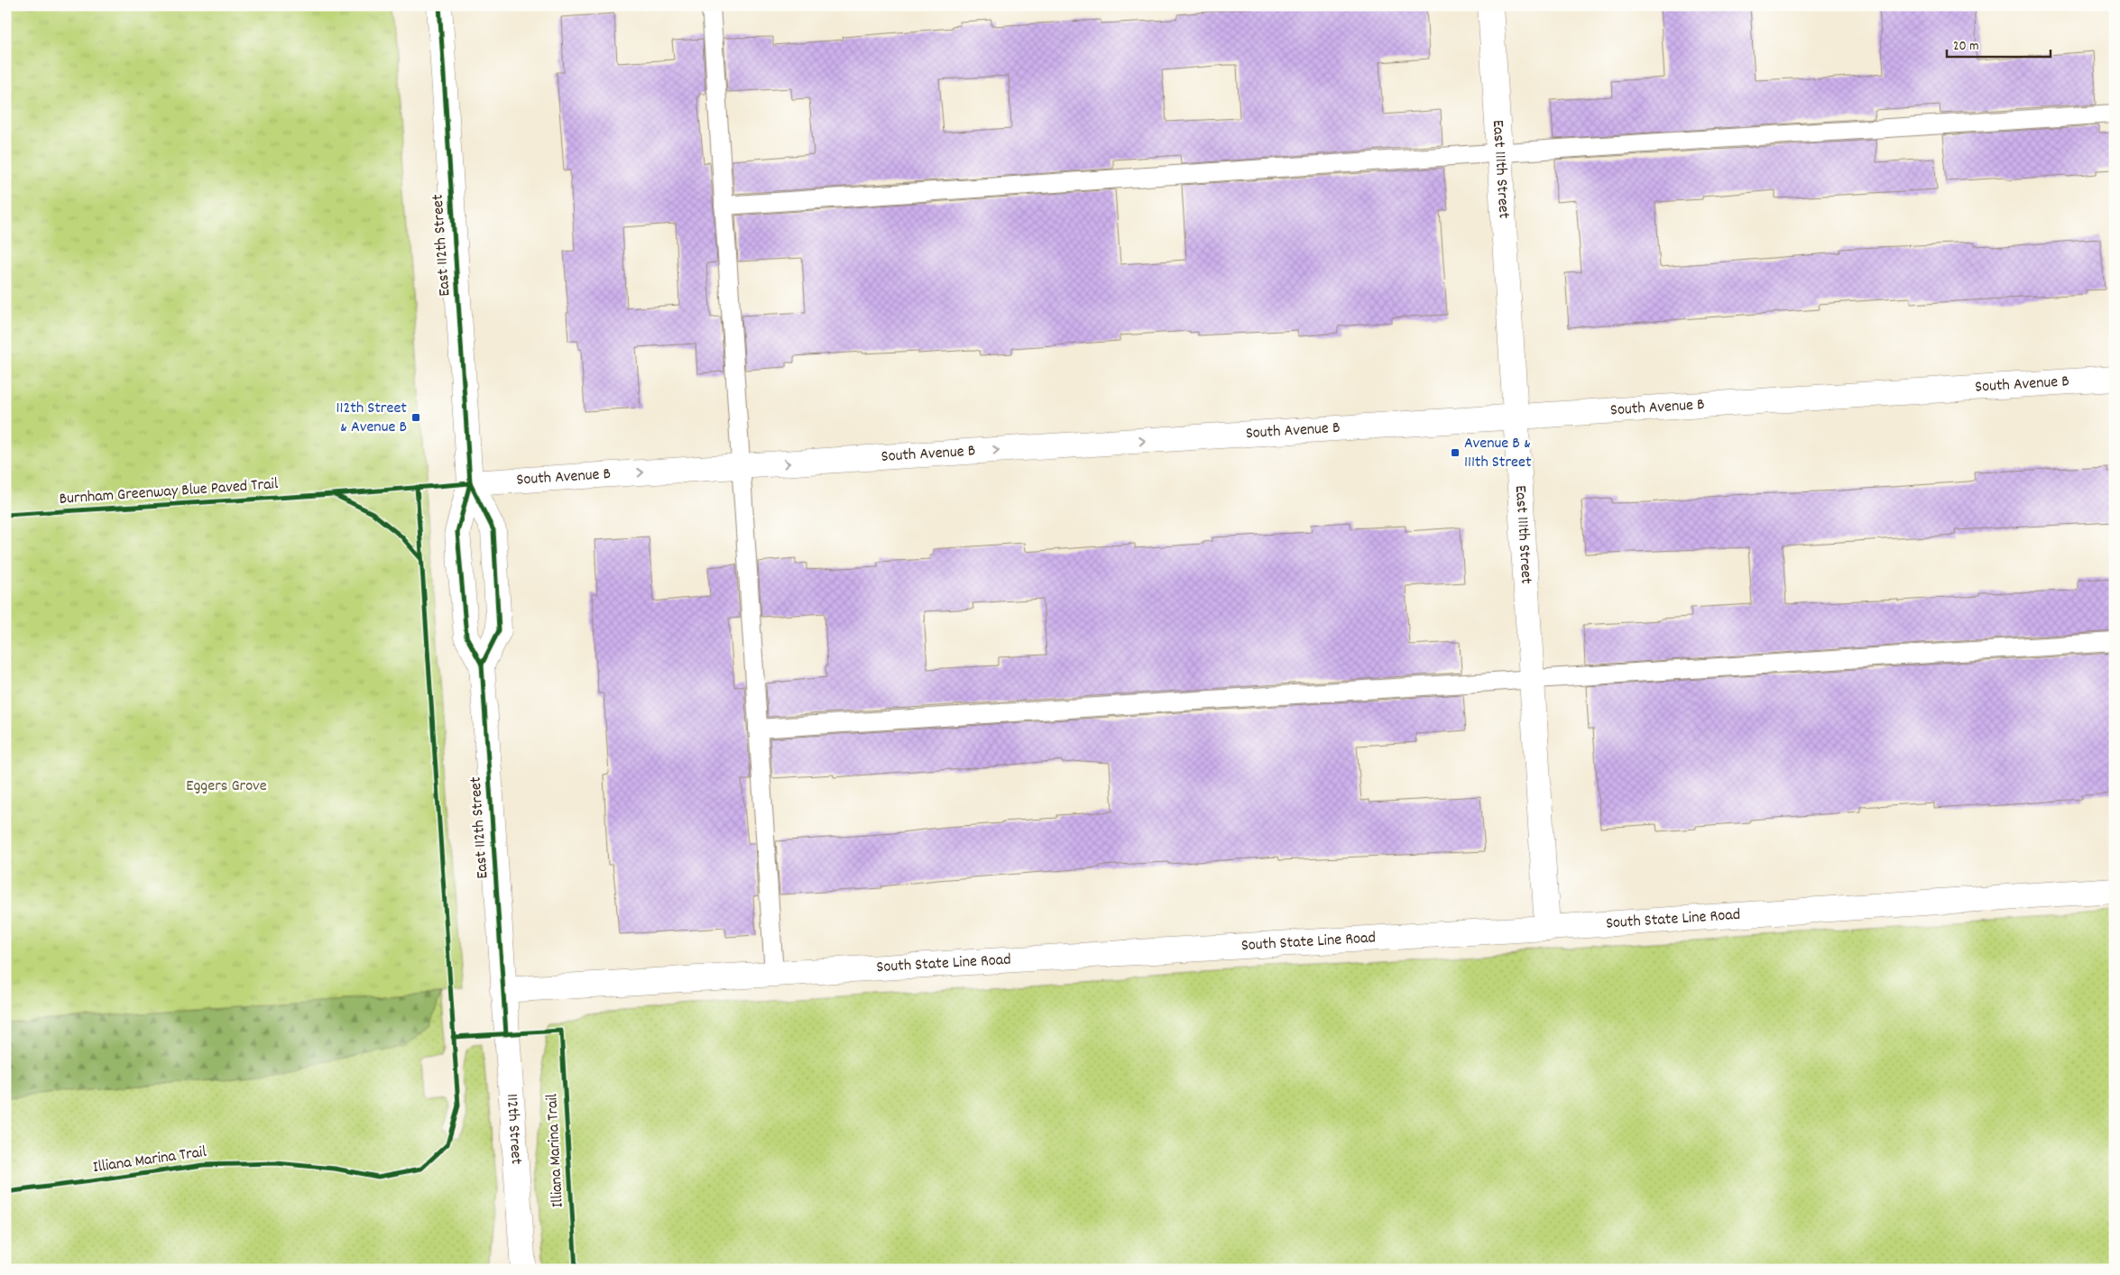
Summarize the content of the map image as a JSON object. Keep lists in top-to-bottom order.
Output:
{
  "streets": {
    "street": [
      "East 111th Street",
      "East 112th Street",
      "South Avenue B",
      "South State Line Road",
      "112th Street"
    ],
    "cycle path": ["Burnham Greenway Blue Paved Trail", "Illiana Marina Trail"]
  },
  "crossings": [
    ["East 111th Street", "South Avenue B"],
    ["East 111th Street", "South State Line Road"],
    ["East 112th Street", "South Avenue B"],
    ["East 112th Street", "South State Line Road"],
    ["East 112th Street", "112th Street"],
    ["South State Line Road", "112th Street"]
  ],
  "one_way": ["South Avenue B"],
  "parks": ["Eggers Grove"],
  "places": {
    "transit": ["112th Street & Avenue B", "Avenue B & 111th Street"]
  },
  "scale_bar": "20 m"
}
